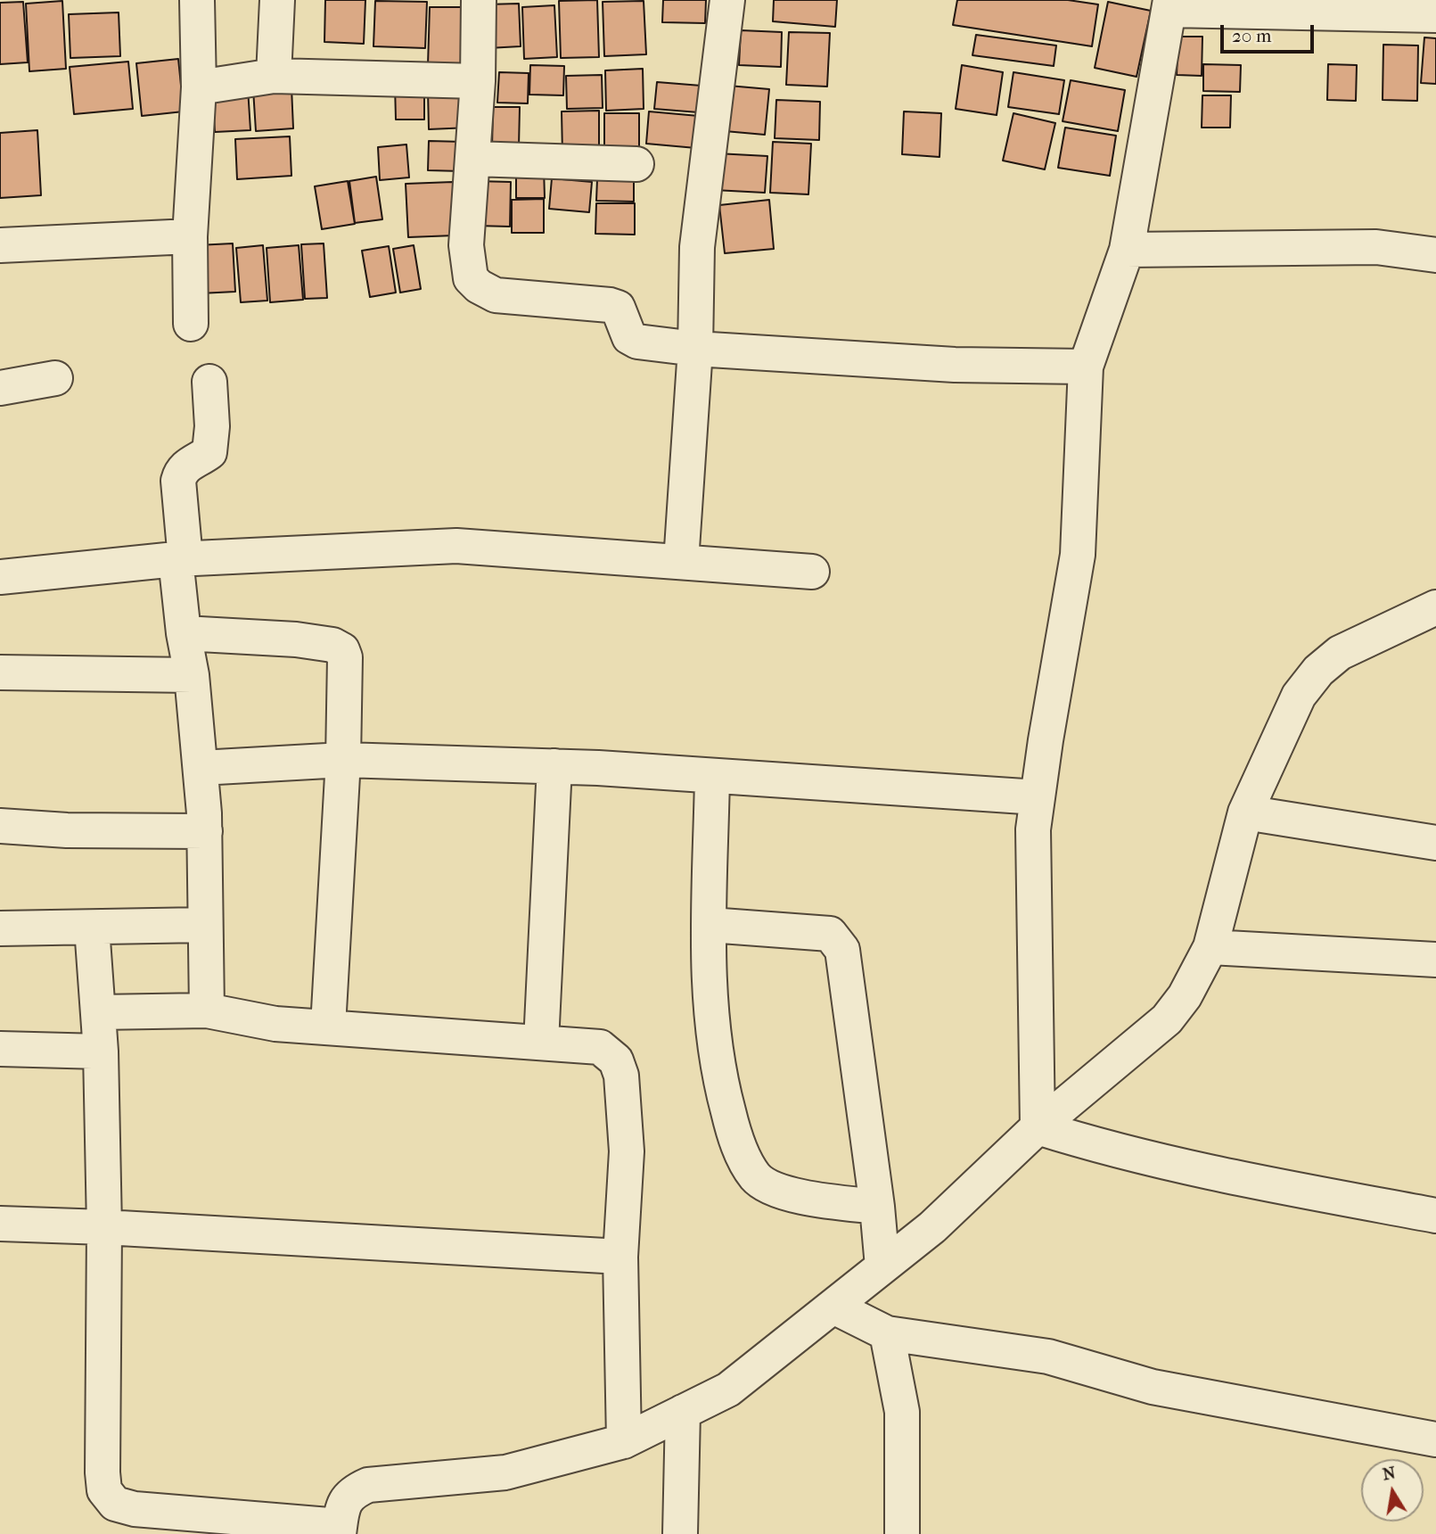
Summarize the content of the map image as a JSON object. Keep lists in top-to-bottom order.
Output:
{
  "scale_bar": "20 m",
  "north": "top"
}
